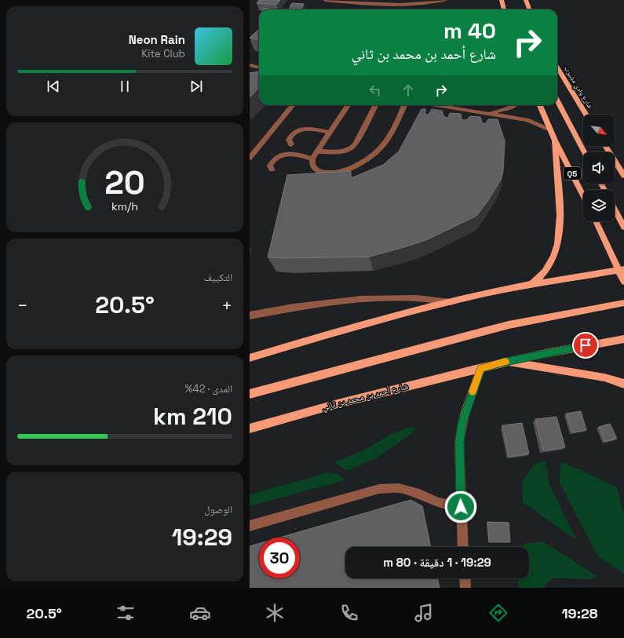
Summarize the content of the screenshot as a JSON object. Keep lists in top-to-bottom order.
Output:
{
  "streets": {
    "main road": ["شارع وادي مشيرب", "Q5", "شارع أحمد بن محمد بن ثاني"]
  },
  "north": "bottom right",
  "page": {
    "turn": ["40 m", "شارع أحمد بن محمد بن ثاني"],
    "song": ["Neon Rain", "Kite Club"],
    "tile": [
      "التكييف",
      ["المدى · 42%", "210 km"],
      ["الوصول", "19:29"]
    ],
    "heat": ["−", "20.5°", "+"],
    "limit": "30",
    "trip": "19:29 · 1 دقيقة · 80 m",
    "tabs": ["19:28", "20.5°"],
    "gauge": ["20", "km/h"]
  }
}
